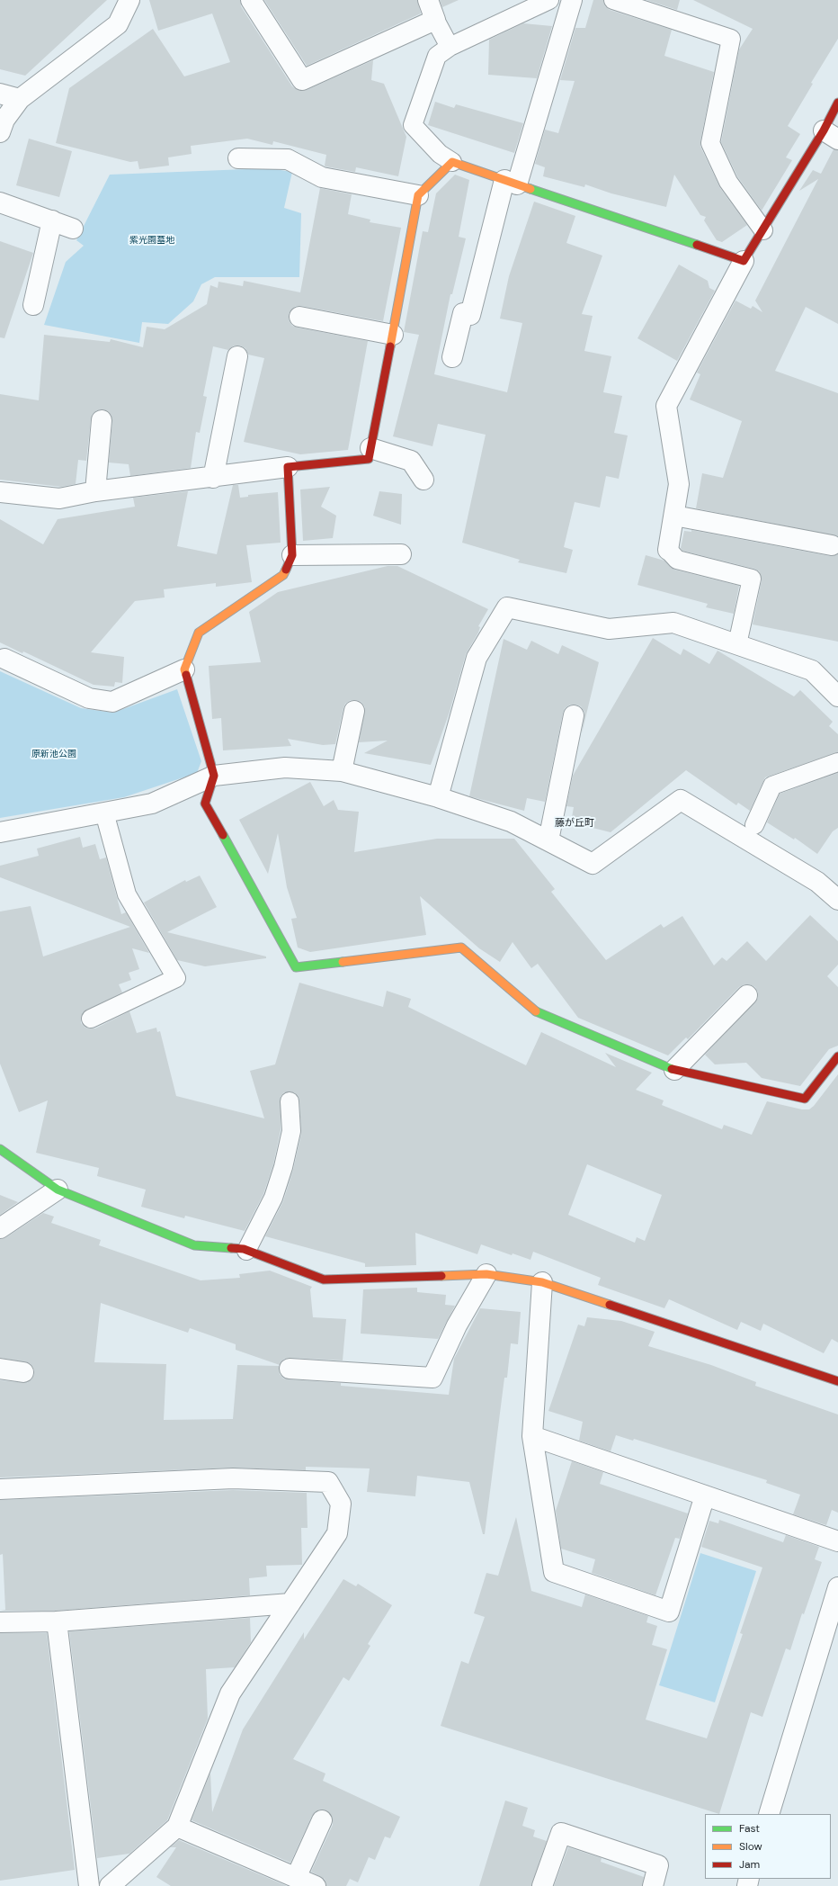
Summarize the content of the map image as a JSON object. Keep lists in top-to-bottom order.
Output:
{
  "districts": ["藤が丘町"],
  "parks": ["紫光園墓地", "原新池公園"],
  "legend": ["Fast", "Slow", "Jam"]
}
